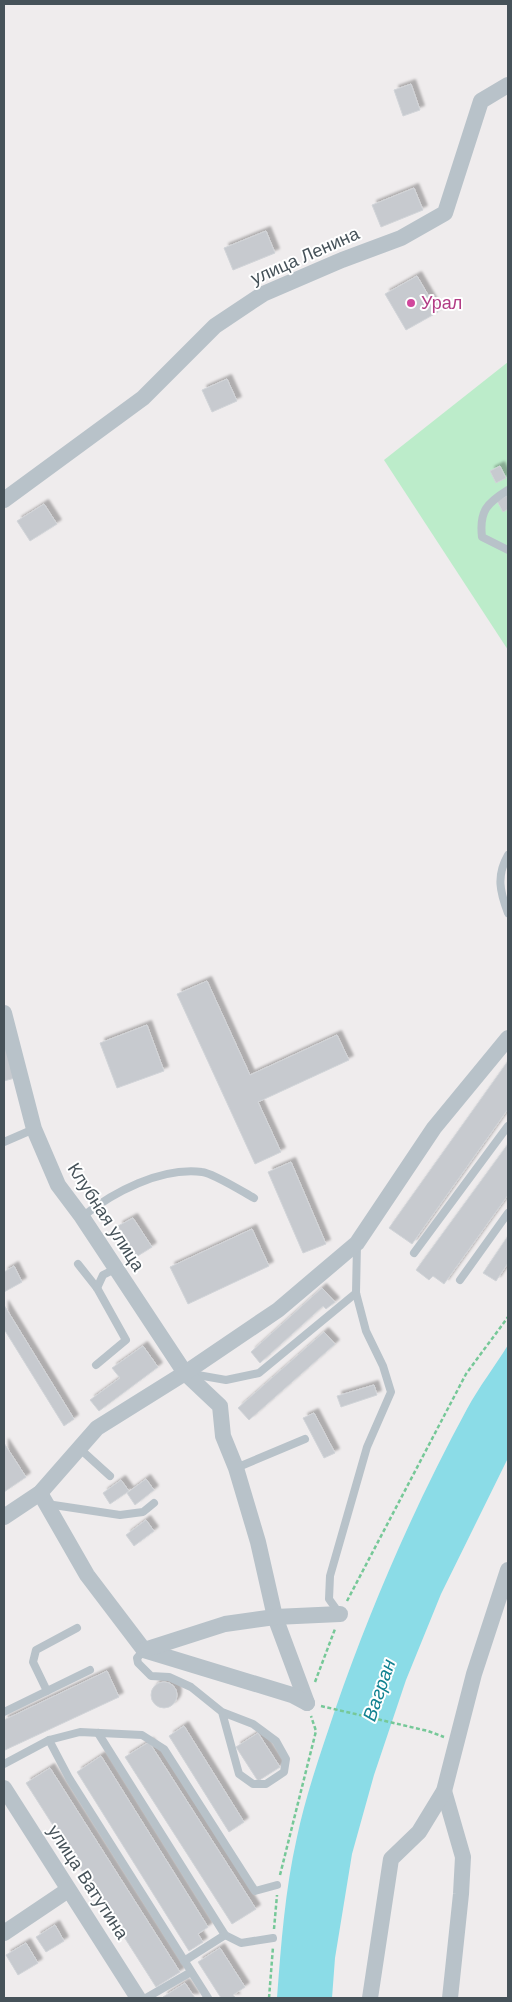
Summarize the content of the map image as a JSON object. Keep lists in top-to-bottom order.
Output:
{
  "streets": {
    "street": ["улица Ленина", "Клубная улица", "улица Ватутина"]
  },
  "water": ["Вагран"],
  "places": ["Урал"]
}
